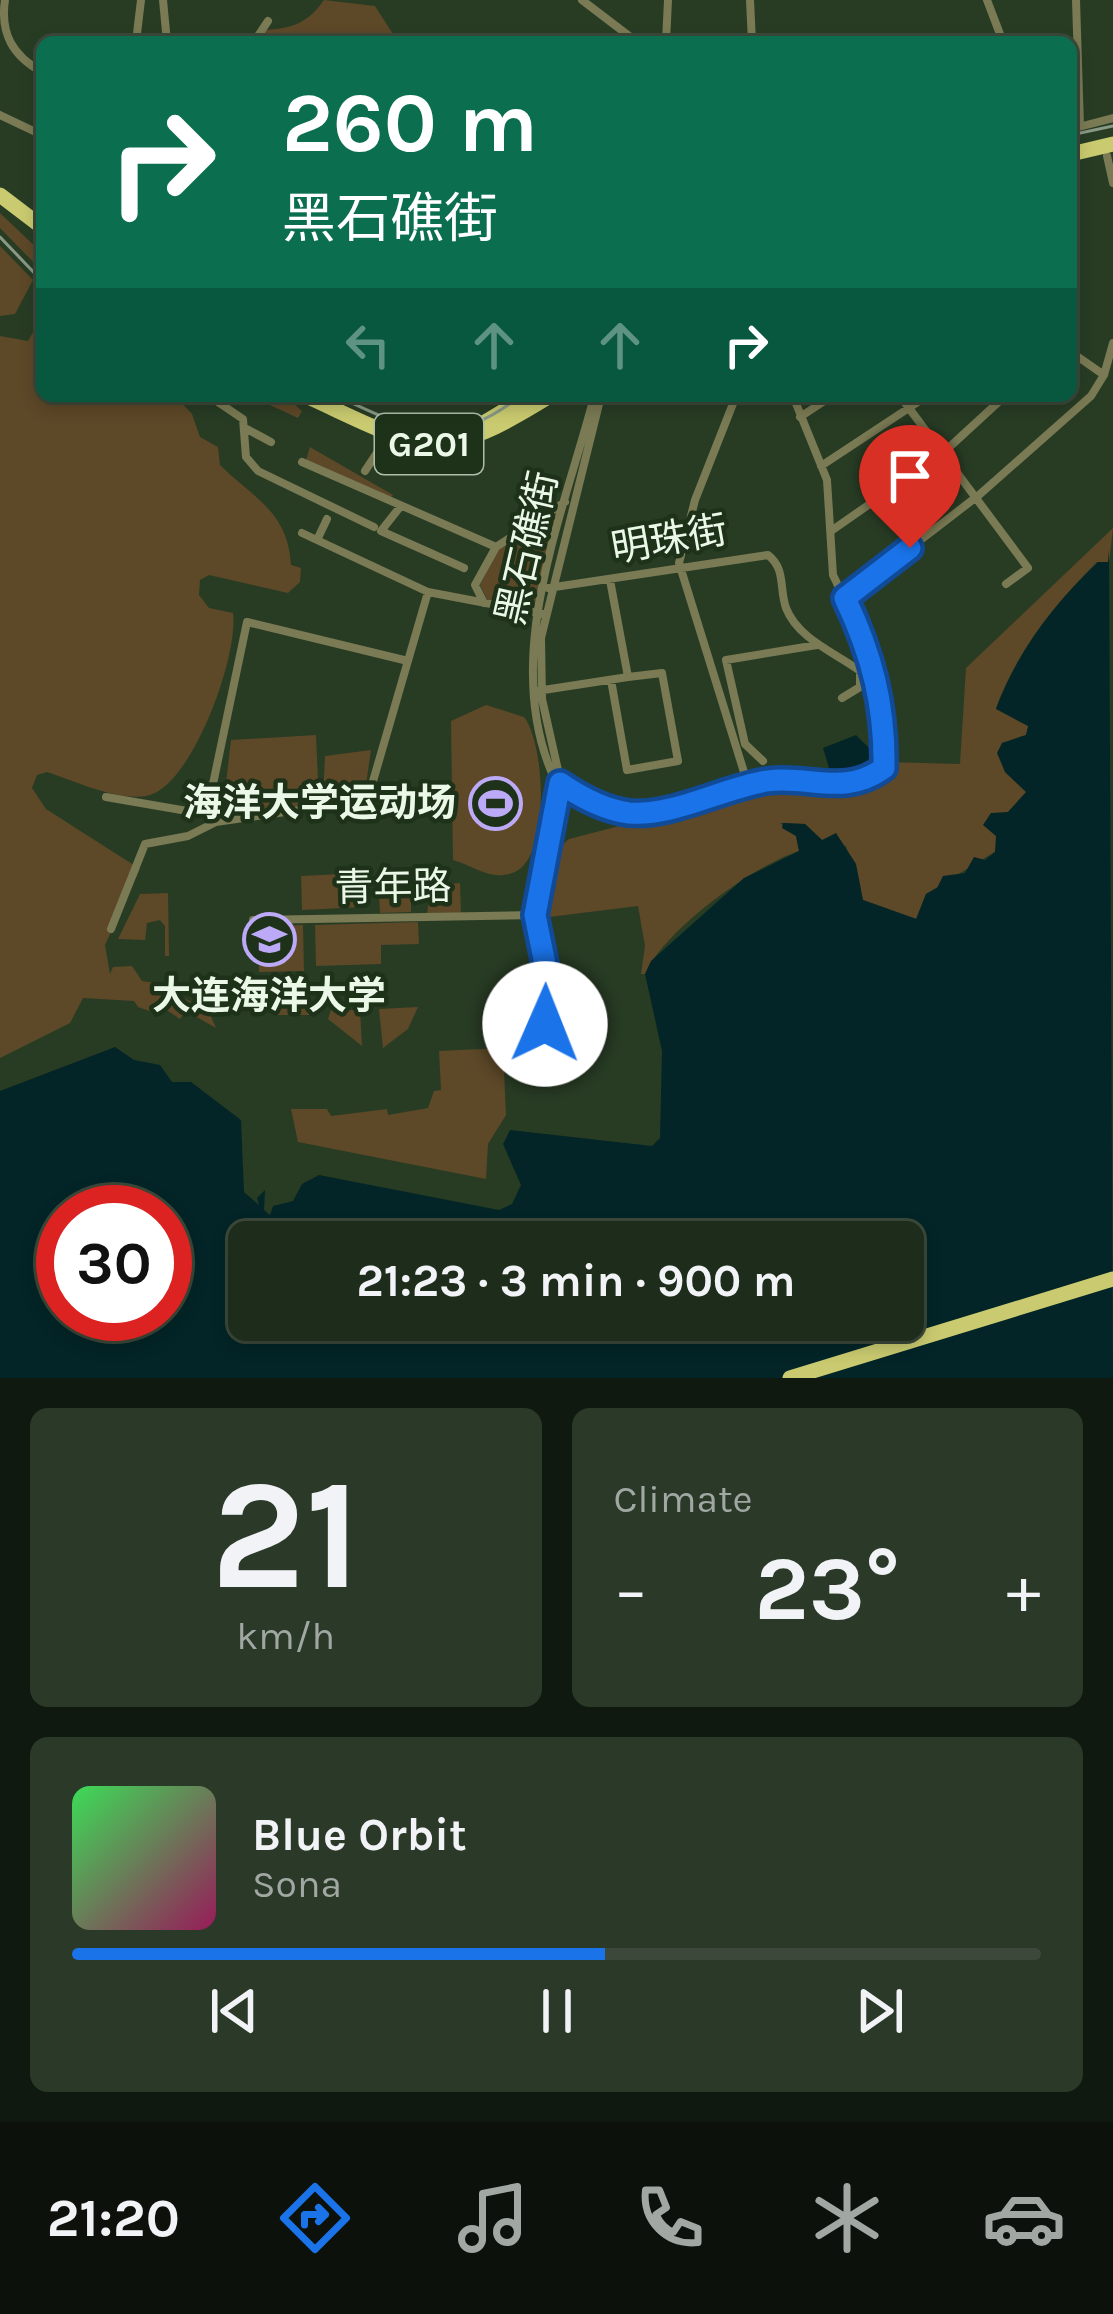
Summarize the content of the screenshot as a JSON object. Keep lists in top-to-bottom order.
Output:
{
  "streets": {
    "highway": ["G201"],
    "street": ["明珠街", "黑石礁街", "青年路"]
  },
  "crossings": [
    ["明珠街", "黑石礁街"]
  ],
  "places": {
    "sports": ["海洋大学运动场"],
    "school or university": ["大连海洋大学"]
  },
  "page": {
    "turn": ["260 m", "黑石礁街"],
    "limit": "30",
    "trip": "21:23 · 3 min · 900 m",
    "tile": [
      ["21", "km/h"],
      "Climate"
    ],
    "heat": ["−", "23°", "+"],
    "song": ["Blue Orbit", "Sona"],
    "tabs": "21:20"
  }
}
